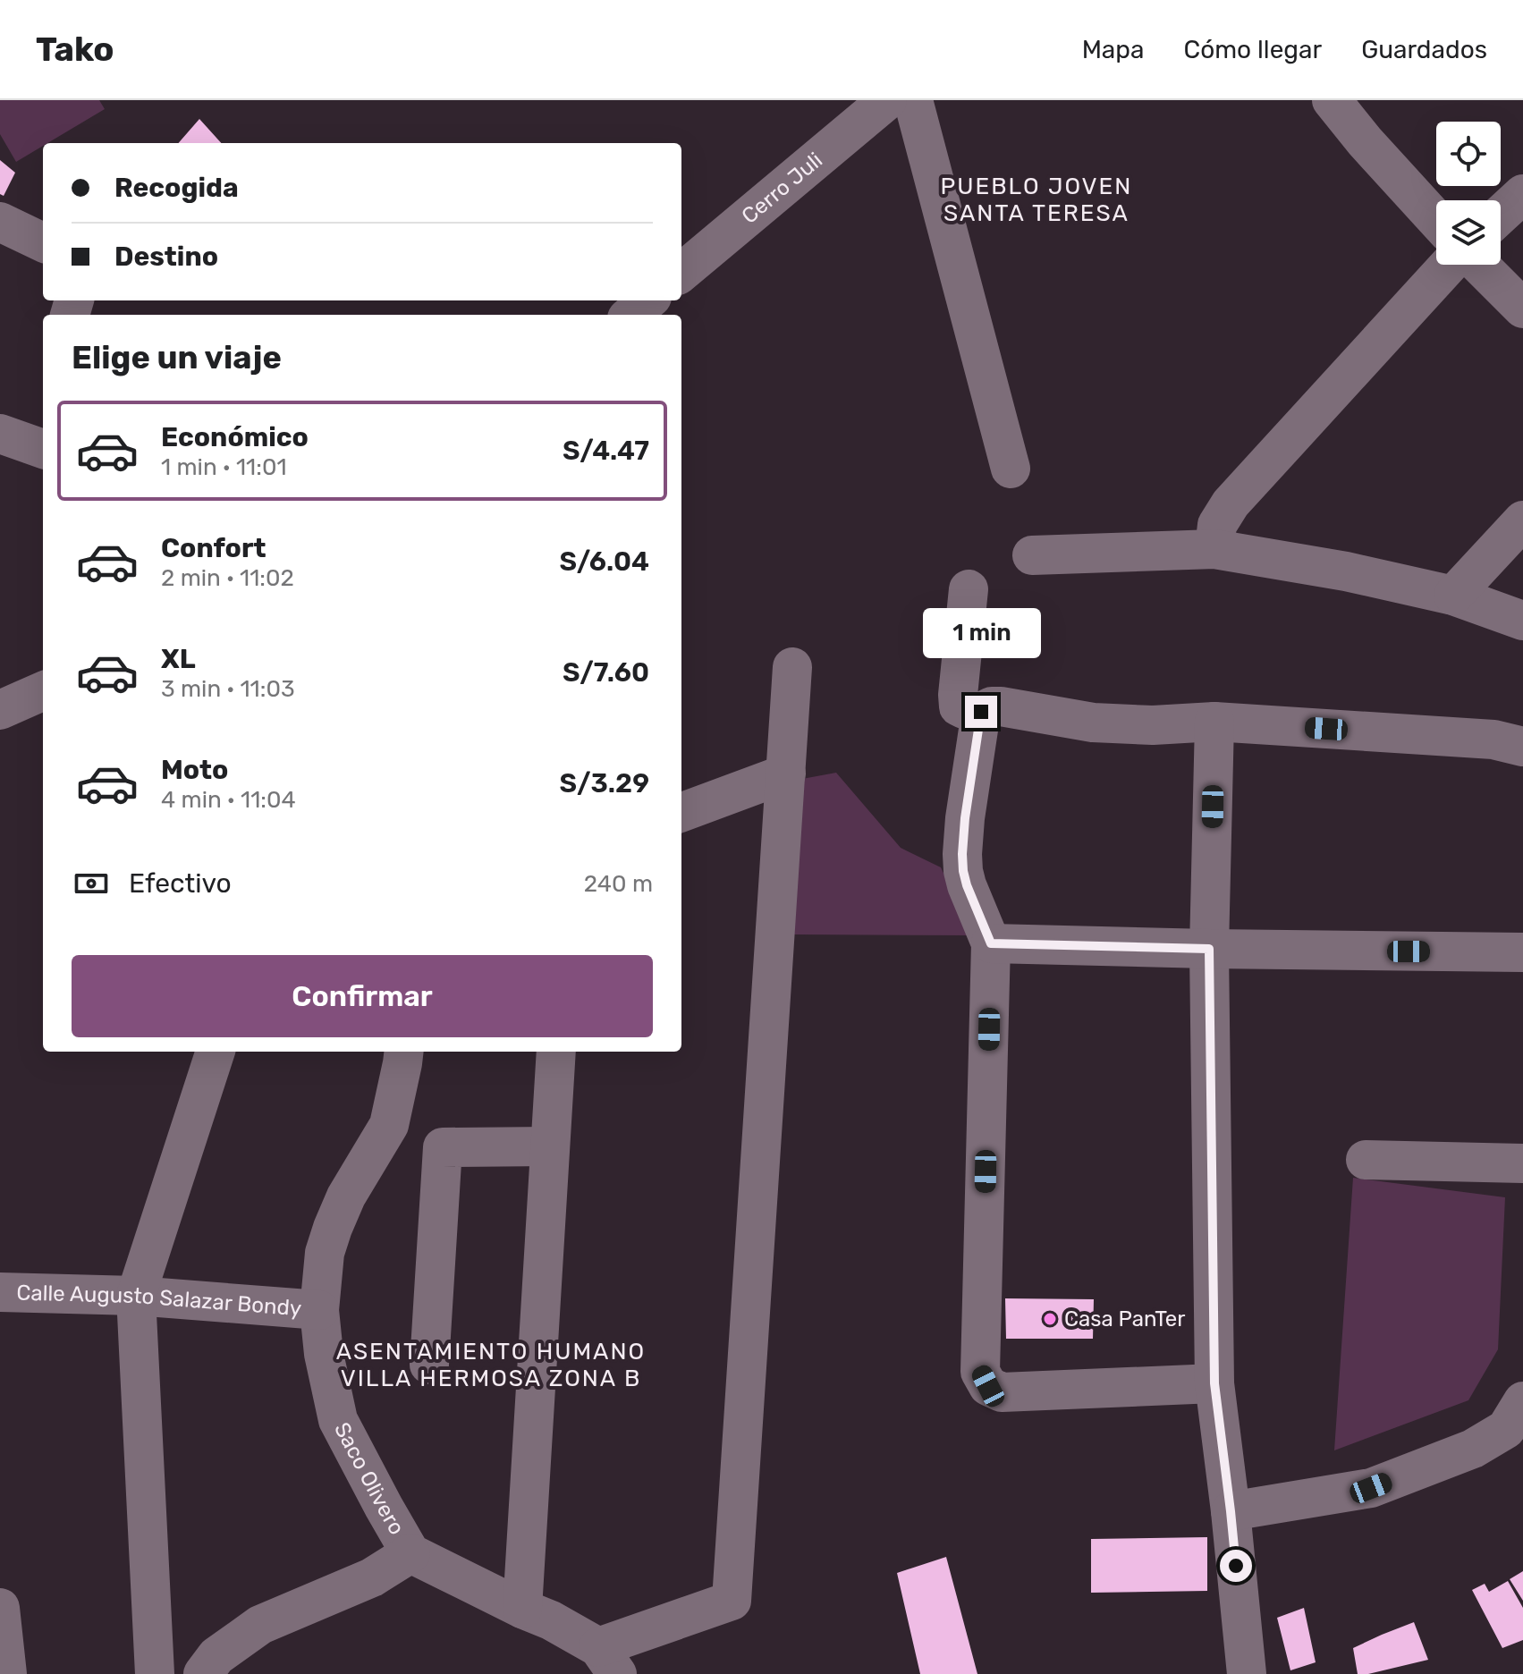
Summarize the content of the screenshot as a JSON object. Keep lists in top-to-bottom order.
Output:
{
  "streets": {
    "street": ["Cerro Juli", "Calle Augusto Salazar Bondy", "Saco Olivero"]
  },
  "crossings": [
    ["Calle Augusto Salazar Bondy", "Saco Olivero"]
  ],
  "districts": ["PUEBLO JOVEN SANTA TERESA", "ASENTAMIENTO HUMANO VILLA HERMOSA ZONA B"],
  "places": ["Casa PanTer"],
  "page": {
    "header": "Tako",
    "nav": ["Mapa", "Cómo llegar", "Guardados"],
    "banner": ["Recogida", "Destino"],
    "heading": "Elige un viaje",
    "list": [
      {
        "name": "Económico",
        "note": "1 min · 11:01",
        "value": "S/4.47"
      },
      {
        "name": "Confort",
        "note": "2 min · 11:02",
        "value": "S/6.04"
      },
      {
        "name": "XL",
        "note": "3 min · 11:03",
        "value": "S/7.60"
      },
      {
        "name": "Moto",
        "note": "4 min · 11:04",
        "value": "S/3.29"
      }
    ],
    "bubble": "1 min",
    "pay": ["Efectivo", "240 m"],
    "buttons": "Confirmar"
  }
}
